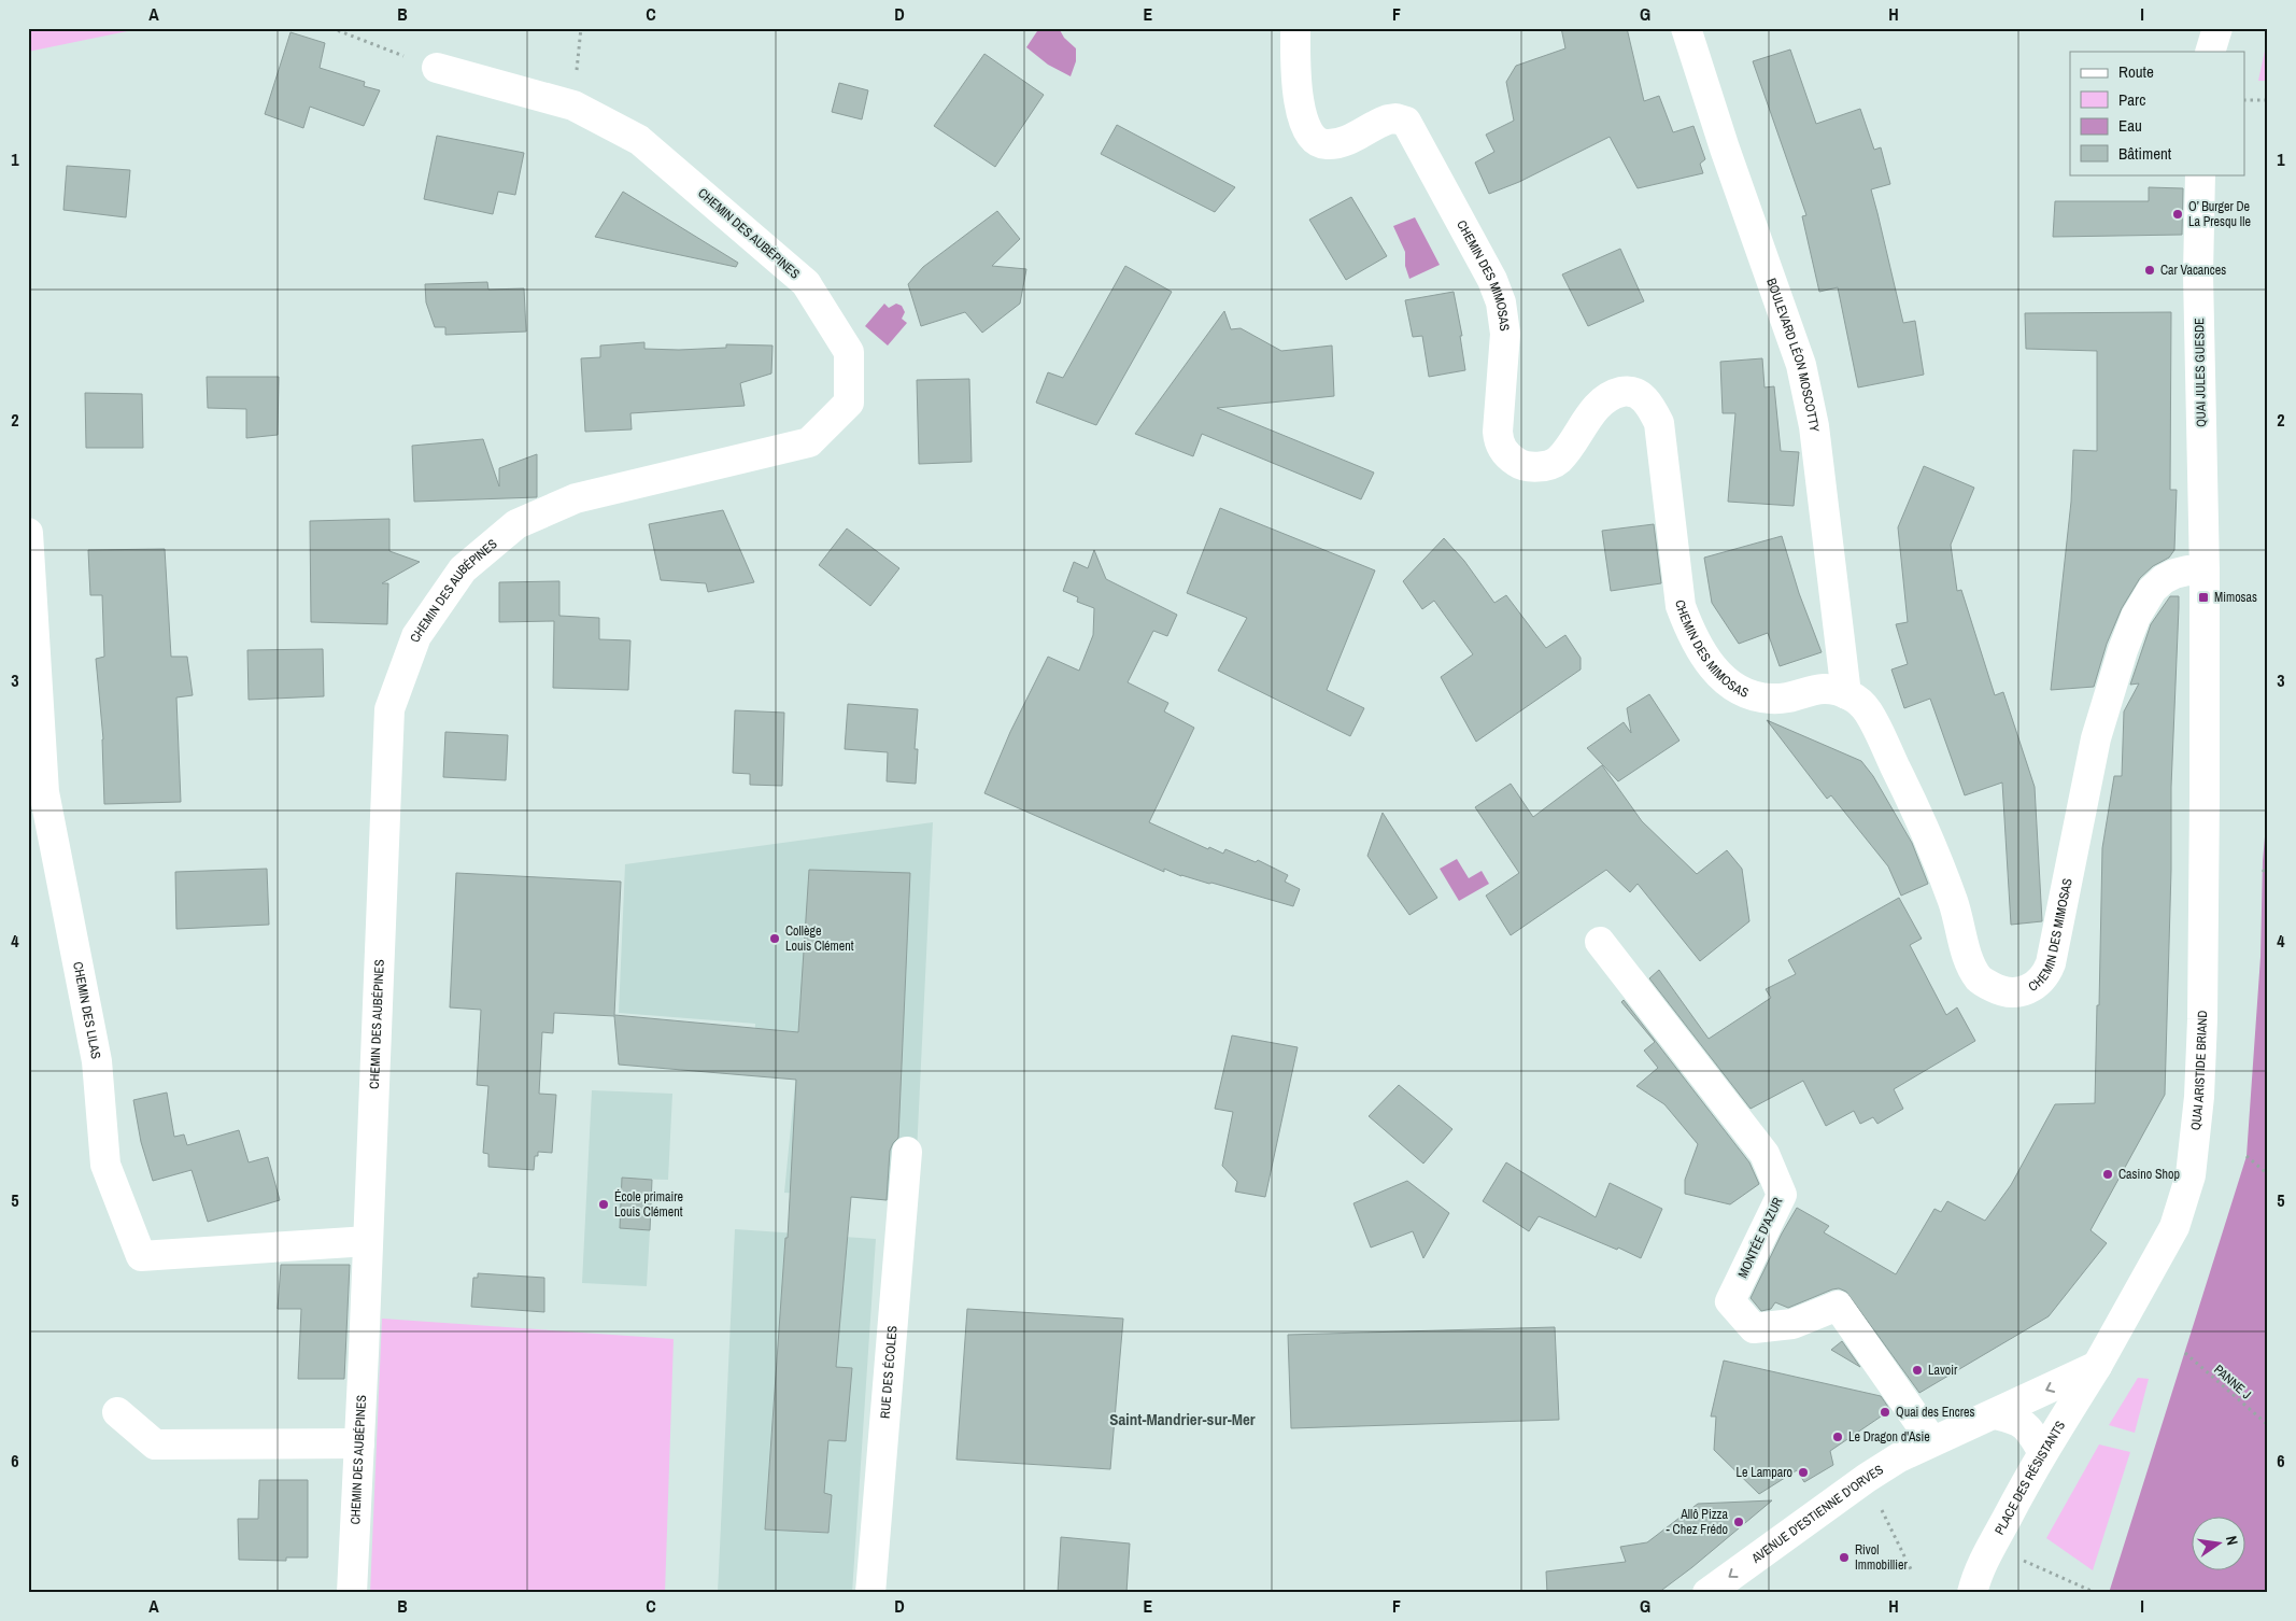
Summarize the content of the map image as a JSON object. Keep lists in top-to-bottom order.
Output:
{
  "streets": {
    "street": [
      "CHEMIN DES AUBÉPINES",
      "CHEMIN DES MIMOSAS",
      "BOULEVARD LÉON MOSCOTTY",
      "QUAI JULES GUESDE",
      "CHEMIN DES LILAS",
      "QUAI ARISTIDE BRIAND",
      "MONTÉE D'AZUR",
      "RUE DES ÉCOLES",
      "PLACE DES RÉSISTANTS",
      "AVENUE D'ESTIENNE D'ORVES"
    ],
    "path": ["PANNE J"]
  },
  "crossings": [
    ["CHEMIN DES AUBÉPINES", "CHEMIN DES LILAS"],
    ["CHEMIN DES MIMOSAS", "BOULEVARD LÉON MOSCOTTY"],
    ["CHEMIN DES MIMOSAS", "QUAI JULES GUESDE"],
    ["CHEMIN DES MIMOSAS", "QUAI ARISTIDE BRIAND"],
    ["QUAI JULES GUESDE", "QUAI ARISTIDE BRIAND"],
    ["QUAI ARISTIDE BRIAND", "PLACE DES RÉSISTANTS"],
    ["MONTÉE D'AZUR", "AVENUE D'ESTIENNE D'ORVES"]
  ],
  "one_way": ["AVENUE D'ESTIENNE D'ORVES"],
  "districts": ["Saint-Mandrier-sur-Mer"],
  "places": {
    "other": [
      "O’ Burger De La Presqu Ile",
      "Car Vacances",
      "Collège Louis Clément",
      "Casino Shop",
      "École primaire Louis Clément",
      "Lavoir",
      "Quai des Encres",
      "Le Dragon d'Asie",
      "Le Lamparo",
      "Allô Pizza - Chez Frédo",
      "Rivol Immobillier"
    ],
    "transit": ["Mimosas"]
  },
  "legend": [
    "Route",
    "Parc",
    "Eau",
    "Bâtiment"
  ],
  "north": "right",
  "grid": {
    "columns": [
      "A",
      "B",
      "C",
      "D",
      "E",
      "F",
      "G",
      "H",
      "I"
    ],
    "rows": [
      "1",
      "2",
      "3",
      "4",
      "5",
      "6"
    ]
  }
}
